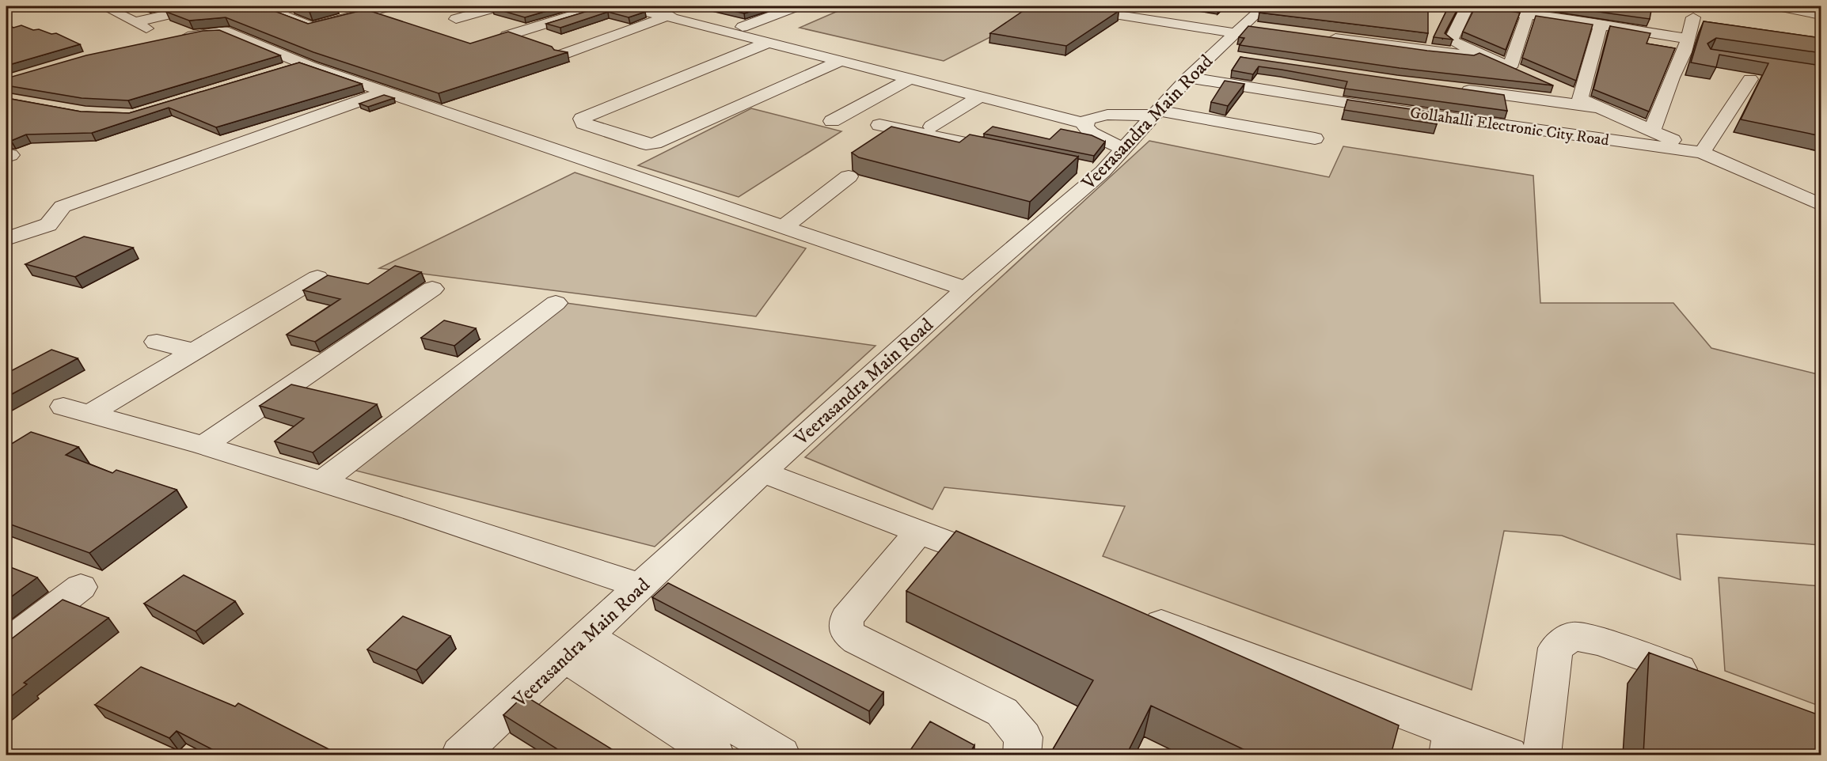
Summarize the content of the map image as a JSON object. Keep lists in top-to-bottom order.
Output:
{
  "streets": {
    "street": ["Veerasandra Main Road", "Gollahalli Electronic City Road"]
  },
  "crossings": [
    ["Veerasandra Main Road", "Gollahalli Electronic City Road"]
  ]
}
